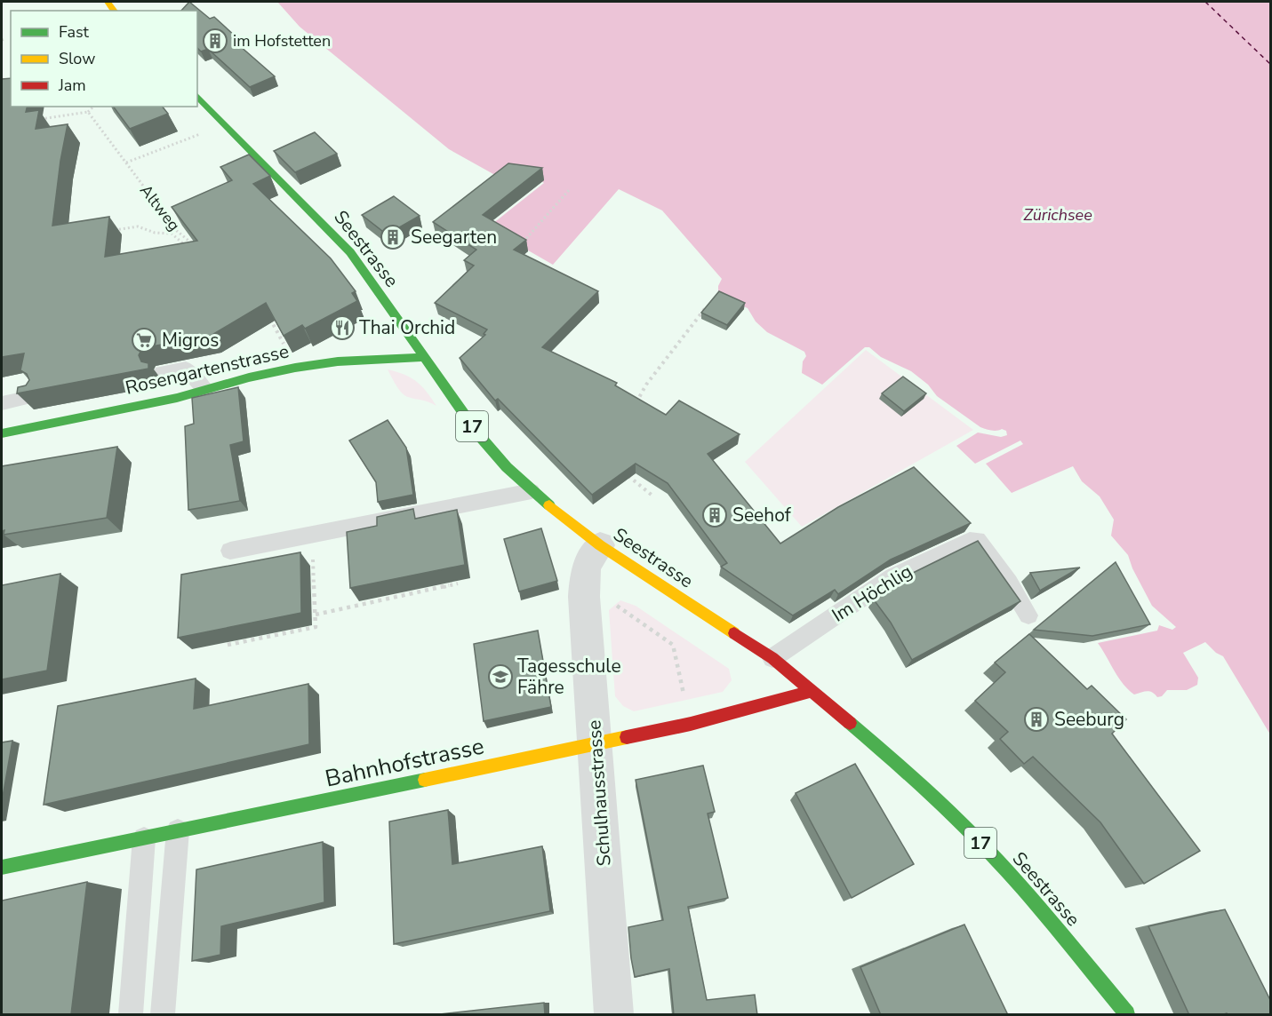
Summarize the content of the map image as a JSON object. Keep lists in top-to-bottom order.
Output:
{
  "streets": {
    "main road": [
      "Seestrasse",
      "Rosengartenstrasse",
      "17",
      "Bahnhofstrasse"
    ],
    "street": ["Schulhausstrasse"],
    "lane": ["Im Höchlig"],
    "path": ["Altweg"]
  },
  "crossings": [
    ["Seestrasse", "Rosengartenstrasse"],
    ["Seestrasse", "Im Höchlig"],
    ["Seestrasse", "Bahnhofstrasse"],
    ["Seestrasse", "Schulhausstrasse"],
    ["Bahnhofstrasse", "Schulhausstrasse"]
  ],
  "water": ["Zürichsee"],
  "places": {
    "building": [
      "im Hofstetten",
      "Seegarten",
      "Seehof",
      "Seeburg"
    ],
    "restaurant": ["Thai Orchid"],
    "supermarket": ["Migros"],
    "school or university": ["Tagesschule Fähre"]
  },
  "legend": ["Fast", "Slow", "Jam"]
}
